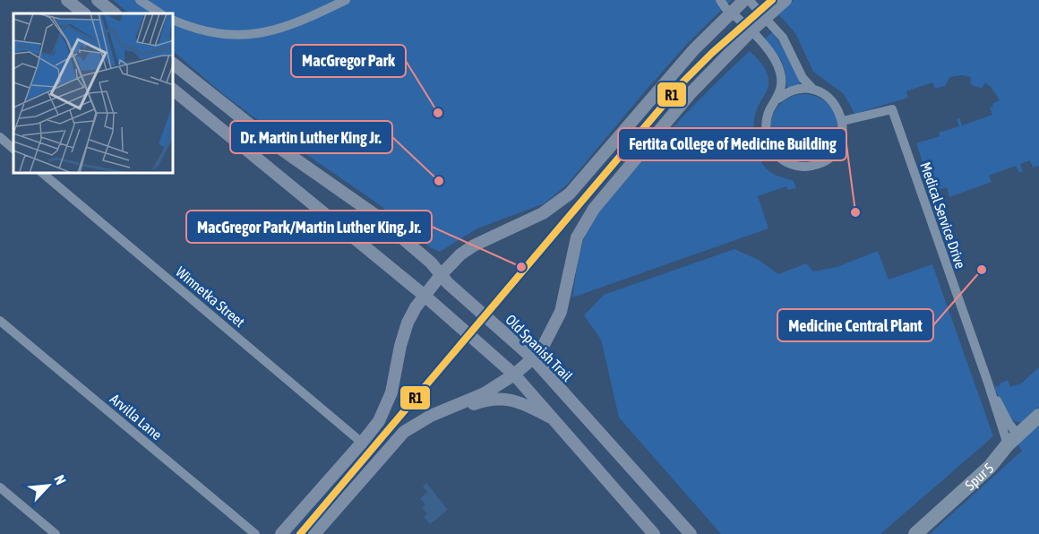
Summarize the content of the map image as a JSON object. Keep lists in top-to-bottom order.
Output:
{
  "streets": {
    "highway": ["Spur 5"],
    "main road": ["Old Spanish Trail"],
    "street": ["Medical Service Drive", "Winnetka Street", "Arvilla Lane"]
  },
  "crossings": [
    ["Medical Service Drive", "Spur 5"]
  ],
  "places": [
    "MacGregor Park",
    "Dr. Martin Luther King Jr.",
    "Fertita College of Medicine Building",
    "MacGregor Park/Martin Luther King, Jr.",
    "Medicine Central Plant"
  ],
  "lines": ["transit line R1"],
  "north": "top right"
}
